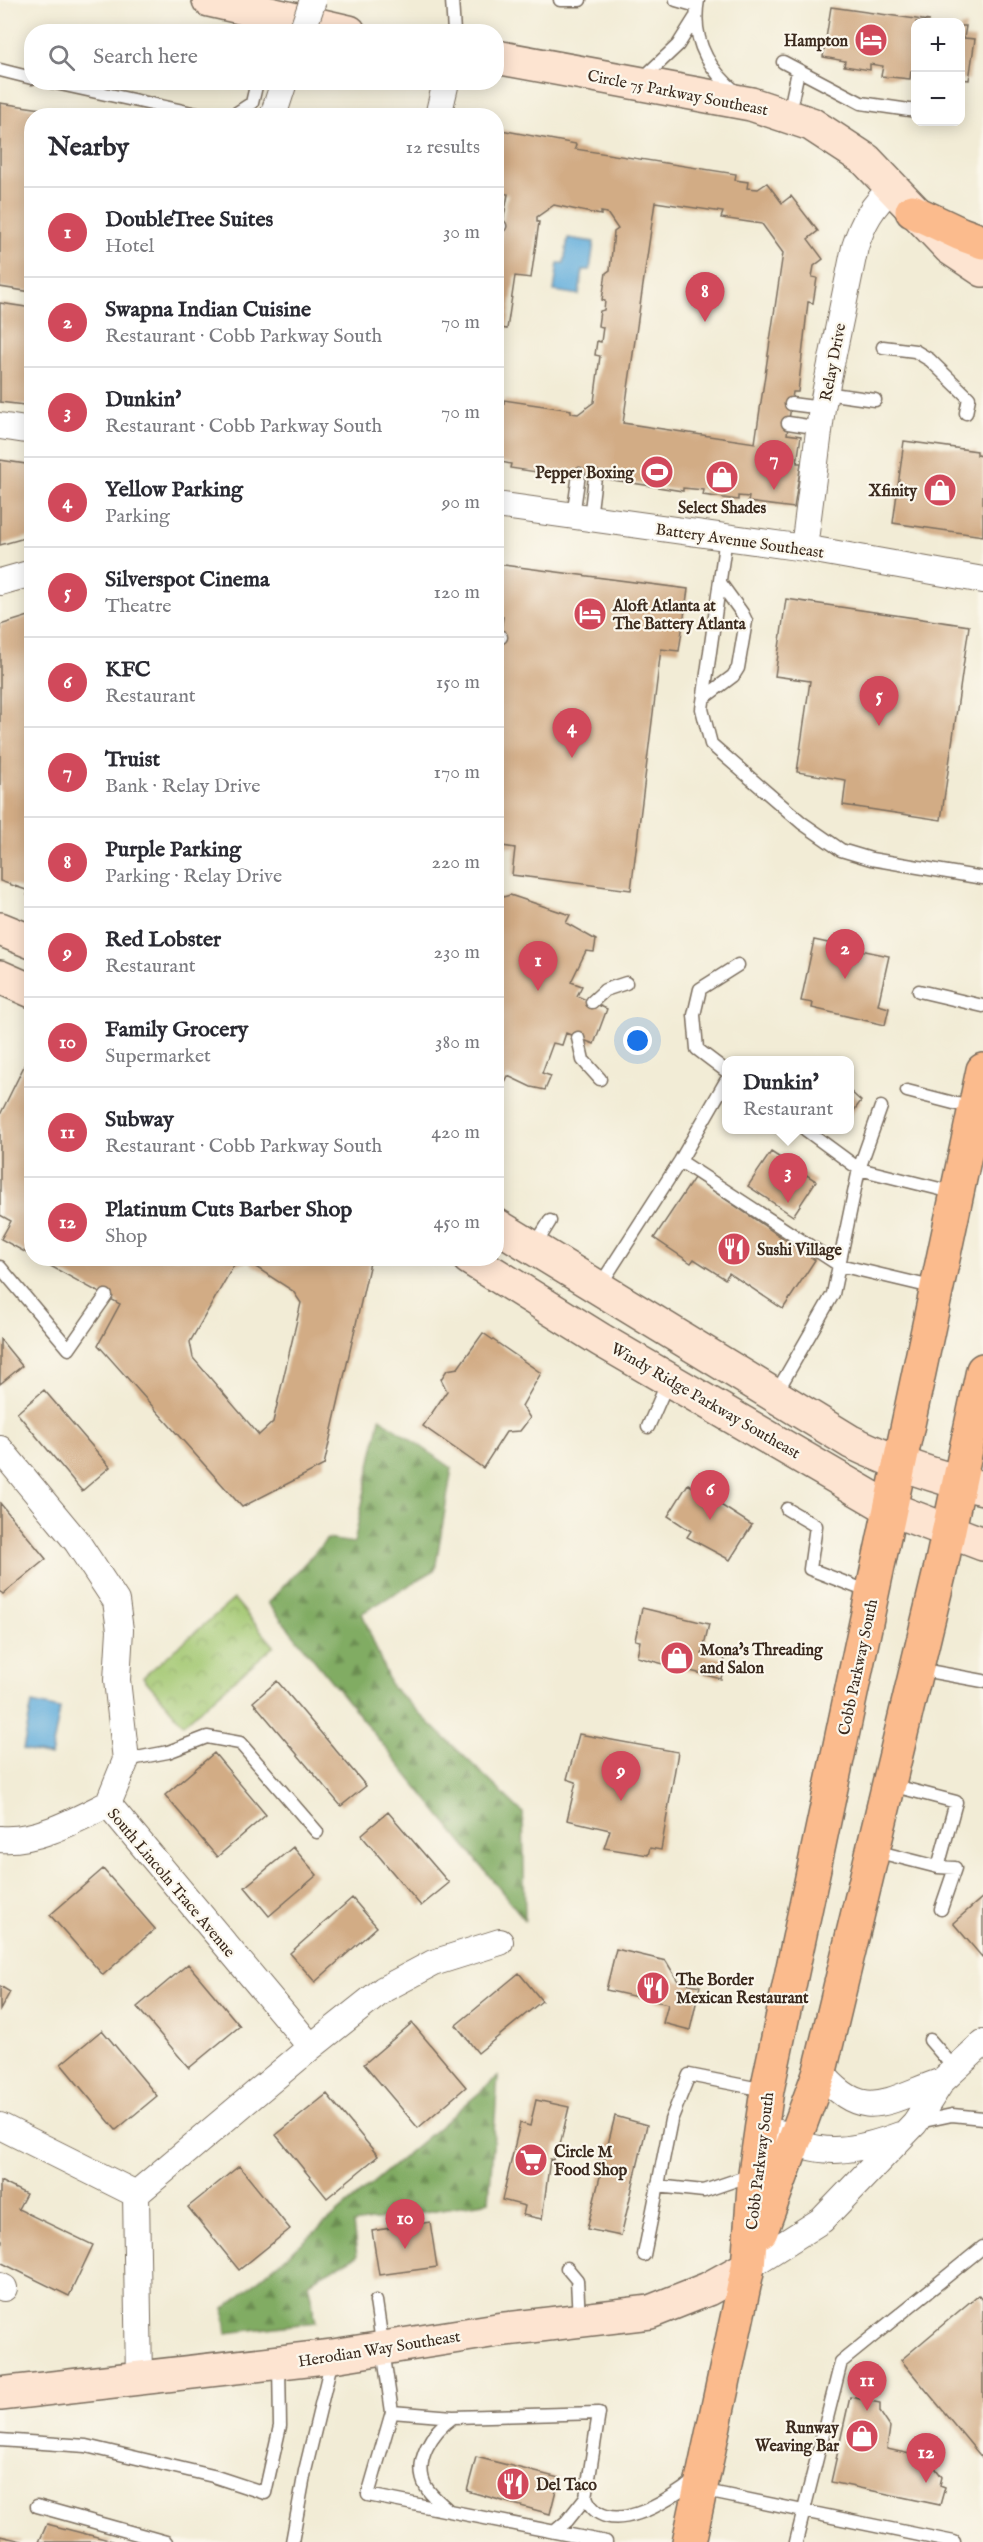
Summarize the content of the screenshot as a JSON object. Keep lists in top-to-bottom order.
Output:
{
  "streets": {
    "main road": [
      "Circle 75 Parkway Southeast",
      "Windy Ridge Parkway Southeast",
      "Cobb Parkway South",
      "Herodian Way Southeast"
    ],
    "street": ["Relay Drive", "Battery Avenue Southeast", "South Lincoln Trace Avenue"]
  },
  "crossings": [
    ["Circle 75 Parkway Southeast", "Relay Drive"],
    ["Relay Drive", "Battery Avenue Southeast"],
    ["Windy Ridge Parkway Southeast", "Cobb Parkway South"],
    ["Cobb Parkway South", "Herodian Way Southeast"]
  ],
  "places": {
    "hotel": ["Hampton", "Aloft Atlanta at The Battery Atlanta"],
    "sports": ["Pepper Boxing"],
    "shop": [
      "Select Shades",
      "Xfinity",
      "Mona's Threading and Salon",
      "Runway Weaving Bar"
    ],
    "restaurant": ["Sushi Village", "The Border Mexican Restaurant", "Del Taco"],
    "supermarket": ["Circle M Food Shop"]
  },
  "page": {
    "map_buttons": ["+", "−"],
    "search": "Search here",
    "heading": ["Nearby", "12 results"],
    "list": [
      {
        "mark": "1",
        "name": "DoubleTree Suites",
        "note": "Hotel",
        "value": "30 m"
      },
      {
        "mark": "2",
        "name": "Swapna Indian Cuisine",
        "note": "Restaurant · Cobb Parkway South",
        "value": "70 m"
      },
      {
        "mark": "3",
        "name": "Dunkin'",
        "note": "Restaurant · Cobb Parkway South",
        "value": "70 m"
      },
      {
        "mark": "4",
        "name": "Yellow Parking",
        "note": "Parking",
        "value": "90 m"
      },
      {
        "mark": "5",
        "name": "Silverspot Cinema",
        "note": "Theatre",
        "value": "120 m"
      },
      {
        "mark": "6",
        "name": "KFC",
        "note": "Restaurant",
        "value": "150 m"
      },
      {
        "mark": "7",
        "name": "Truist",
        "note": "Bank · Relay Drive",
        "value": "170 m"
      },
      {
        "mark": "8",
        "name": "Purple Parking",
        "note": "Parking · Relay Drive",
        "value": "220 m"
      },
      {
        "mark": "9",
        "name": "Red Lobster",
        "note": "Restaurant",
        "value": "230 m"
      },
      {
        "mark": "10",
        "name": "Family Grocery",
        "note": "Supermarket",
        "value": "380 m"
      },
      {
        "mark": "11",
        "name": "Subway",
        "note": "Restaurant · Cobb Parkway South",
        "value": "420 m"
      },
      {
        "mark": "12",
        "name": "Platinum Cuts Barber Shop",
        "note": "Shop",
        "value": "450 m"
      }
    ],
    "pins": [
      "8",
      "7",
      "5",
      "4",
      "2",
      "1",
      "3",
      "6",
      "9",
      "10",
      "11",
      "12"
    ],
    "popup": ["Dunkin'", "Restaurant"]
  }
}
